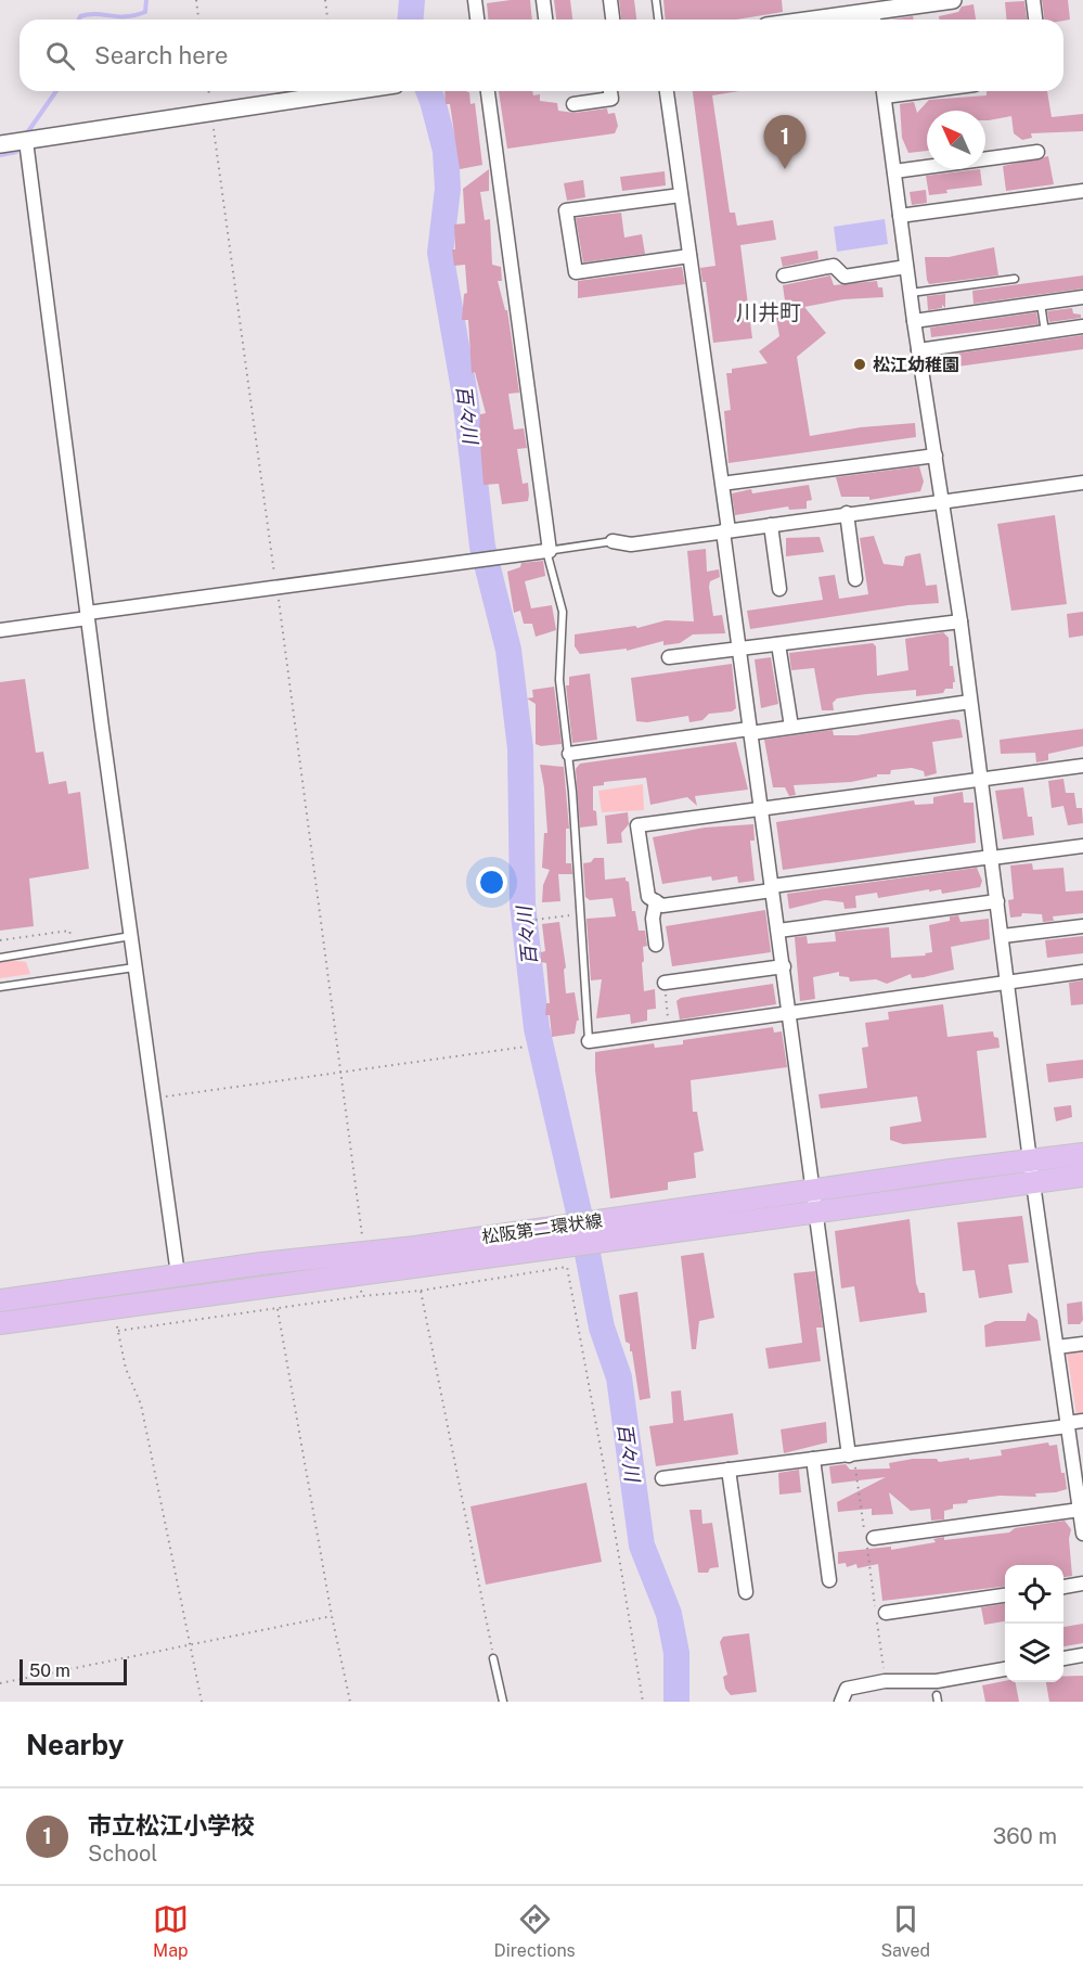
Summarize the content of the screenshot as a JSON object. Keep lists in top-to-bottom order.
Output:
{
  "streets": {
    "main road": ["松阪第二環状線"]
  },
  "districts": ["川井町"],
  "water": ["百々川"],
  "places": ["松江幼稚園"],
  "scale_bar": "50 m",
  "north": "top left",
  "page": {
    "search": "Search here",
    "pins": "1",
    "scale": "50 m",
    "heading": "Nearby",
    "list": [
      {
        "mark": "1",
        "name": "市立松江小学校",
        "note": "School",
        "value": "360 m"
      }
    ],
    "nav": ["Map", "Directions", "Saved"]
  }
}
